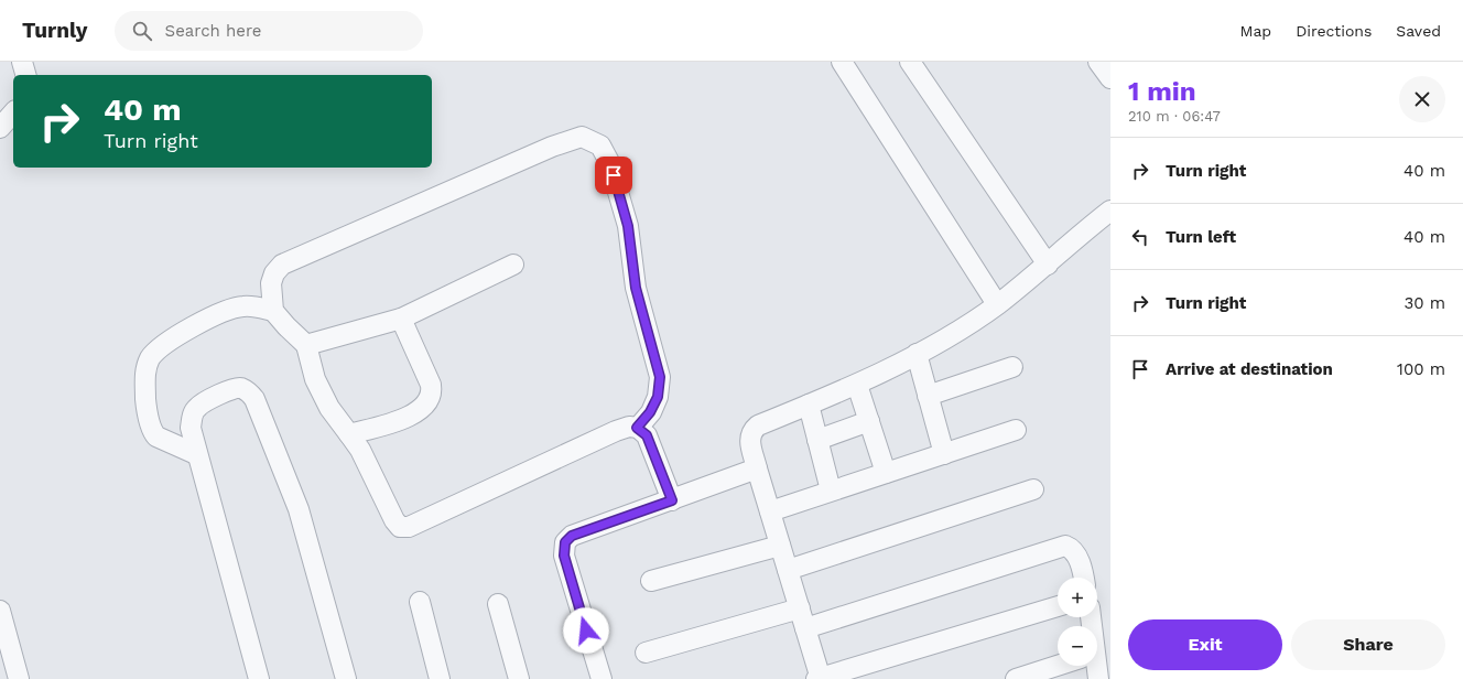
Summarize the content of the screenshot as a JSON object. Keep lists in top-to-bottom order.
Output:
{
  "page": {
    "header": "Turnly",
    "search": "Search here",
    "nav": ["Map", "Directions", "Saved"],
    "heading": ["1 min", "210 m · 06:47"],
    "turn": ["40 m", "Turn right"],
    "list": [
      {
        "name": "Turn right",
        "value": "40 m"
      },
      {
        "name": "Turn left",
        "value": "40 m"
      },
      {
        "name": "Turn right",
        "value": "30 m"
      },
      {
        "name": "Arrive at destination",
        "value": "100 m"
      }
    ],
    "map_buttons": ["+", "−"],
    "buttons": ["Exit", "Share"]
  }
}
